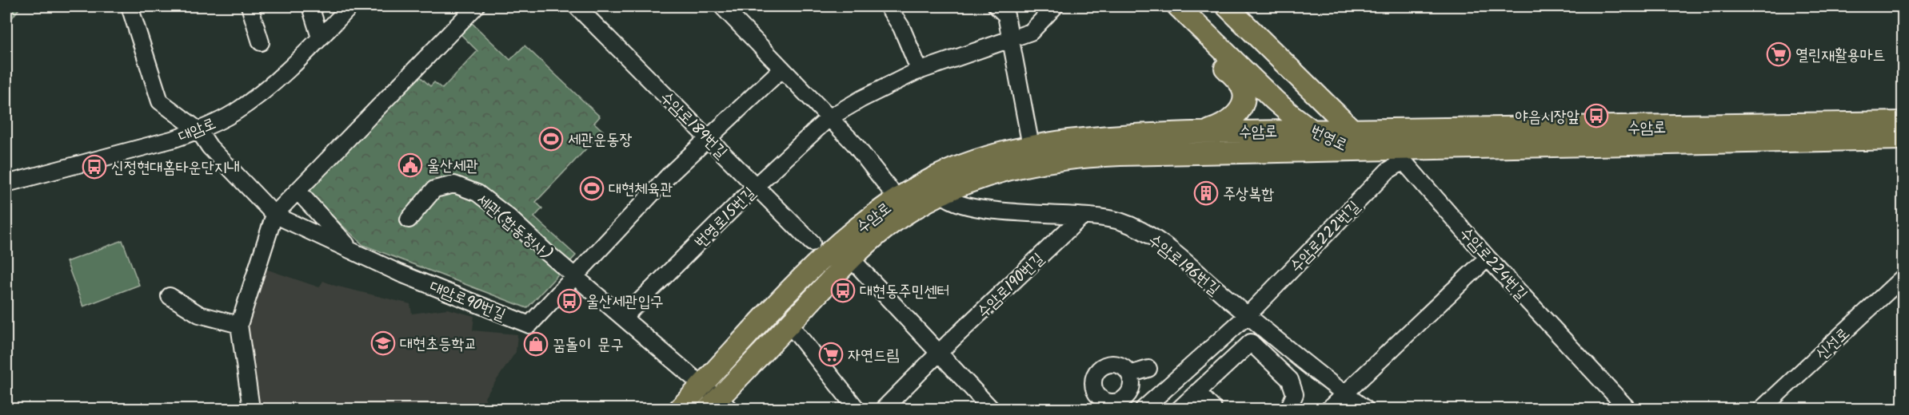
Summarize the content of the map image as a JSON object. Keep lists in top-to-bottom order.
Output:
{
  "streets": {
    "main road": ["수암로", "번영로"],
    "street": [
      "수암로189번길",
      "대암로",
      "번영로15번길",
      "세관(합동청사)",
      "수암로222번길",
      "수암로224번길",
      "수암로196번길",
      "수암로190번길",
      "대암로90번길",
      "신선로"
    ]
  },
  "crossings": [
    ["수암로189번길", "수암로"],
    ["수암로189번길", "번영로15번길"],
    ["수암로189번길", "대암로90번길"],
    ["수암로", "번영로"],
    ["수암로", "수암로222번길"],
    ["수암로", "수암로224번길"],
    ["수암로", "수암로196번길"],
    ["대암로", "대암로90번길"],
    ["번영로", "수암로224번길"],
    ["세관(합동청사)", "대암로90번길"],
    ["수암로222번길", "수암로224번길"],
    ["수암로222번길", "수암로196번길"],
    ["수암로196번길", "수암로190번길"]
  ],
  "places": {
    "supermarket": ["열린재활용마트", "자연드림"],
    "bus stop": [
      "야음시장앞",
      "신정현대홈타운단지내",
      "대현동주민센터",
      "울산세관입구"
    ],
    "sports": ["세관운동장", "대현체육관"],
    "public building": ["울산세관"],
    "building": ["주상복합"],
    "school or university": ["대현초등학교"],
    "shop": ["꿈돌이 문구"]
  }
}
